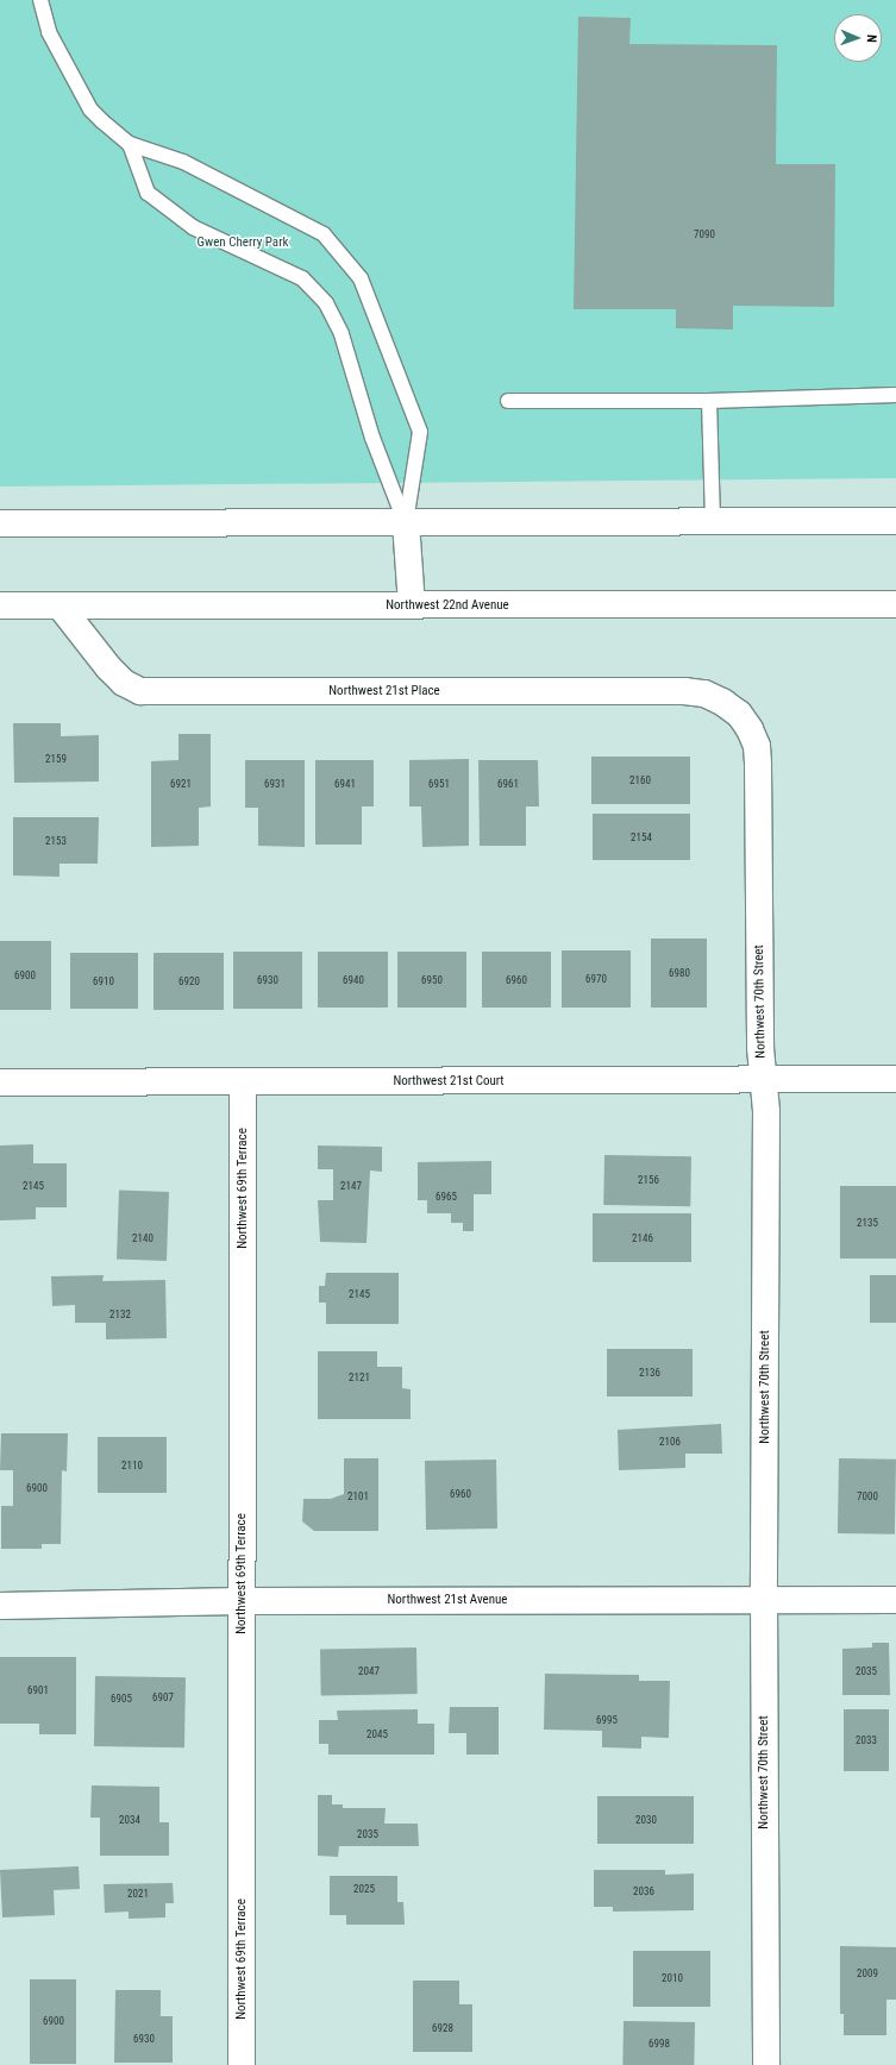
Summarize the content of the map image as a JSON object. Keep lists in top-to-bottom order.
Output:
{
  "streets": {
    "street": [
      "Northwest 22nd Avenue",
      "Northwest 21st Place",
      "Northwest 70th Street",
      "Northwest 21st Court",
      "Northwest 69th Terrace",
      "Northwest 21st Avenue"
    ]
  },
  "crossings": [
    ["Northwest 22nd Avenue", "Northwest 21st Place"],
    ["Northwest 21st Place", "Northwest 70th Street"],
    ["Northwest 70th Street", "Northwest 21st Court"],
    ["Northwest 70th Street", "Northwest 21st Avenue"],
    ["Northwest 21st Court", "Northwest 69th Terrace"],
    ["Northwest 69th Terrace", "Northwest 21st Avenue"]
  ],
  "parks": ["Gwen Cherry Park"],
  "house_numbers": [
    "7090",
    "2159",
    "2160",
    "6921",
    "6931",
    "6941",
    "6951",
    "6961",
    "2154",
    "2153",
    "6980",
    "6900",
    "6970",
    "6930",
    "6940",
    "6950",
    "6960",
    "6910",
    "6920",
    "2156",
    "2145",
    "2147",
    "6965",
    "2135",
    "2140",
    "2146",
    "2145",
    "2132",
    "2136",
    "2121",
    "2106",
    "2110",
    "6900",
    "6960",
    "2101",
    "7000",
    "2047",
    "2035",
    "6901",
    "6907",
    "6905",
    "6995",
    "2045",
    "2033",
    "2034",
    "2030",
    "2035",
    "2025",
    "2036",
    "2021",
    "2009",
    "2010",
    "6900",
    "6928",
    "6930",
    "6998"
  ],
  "north": "right"
}
